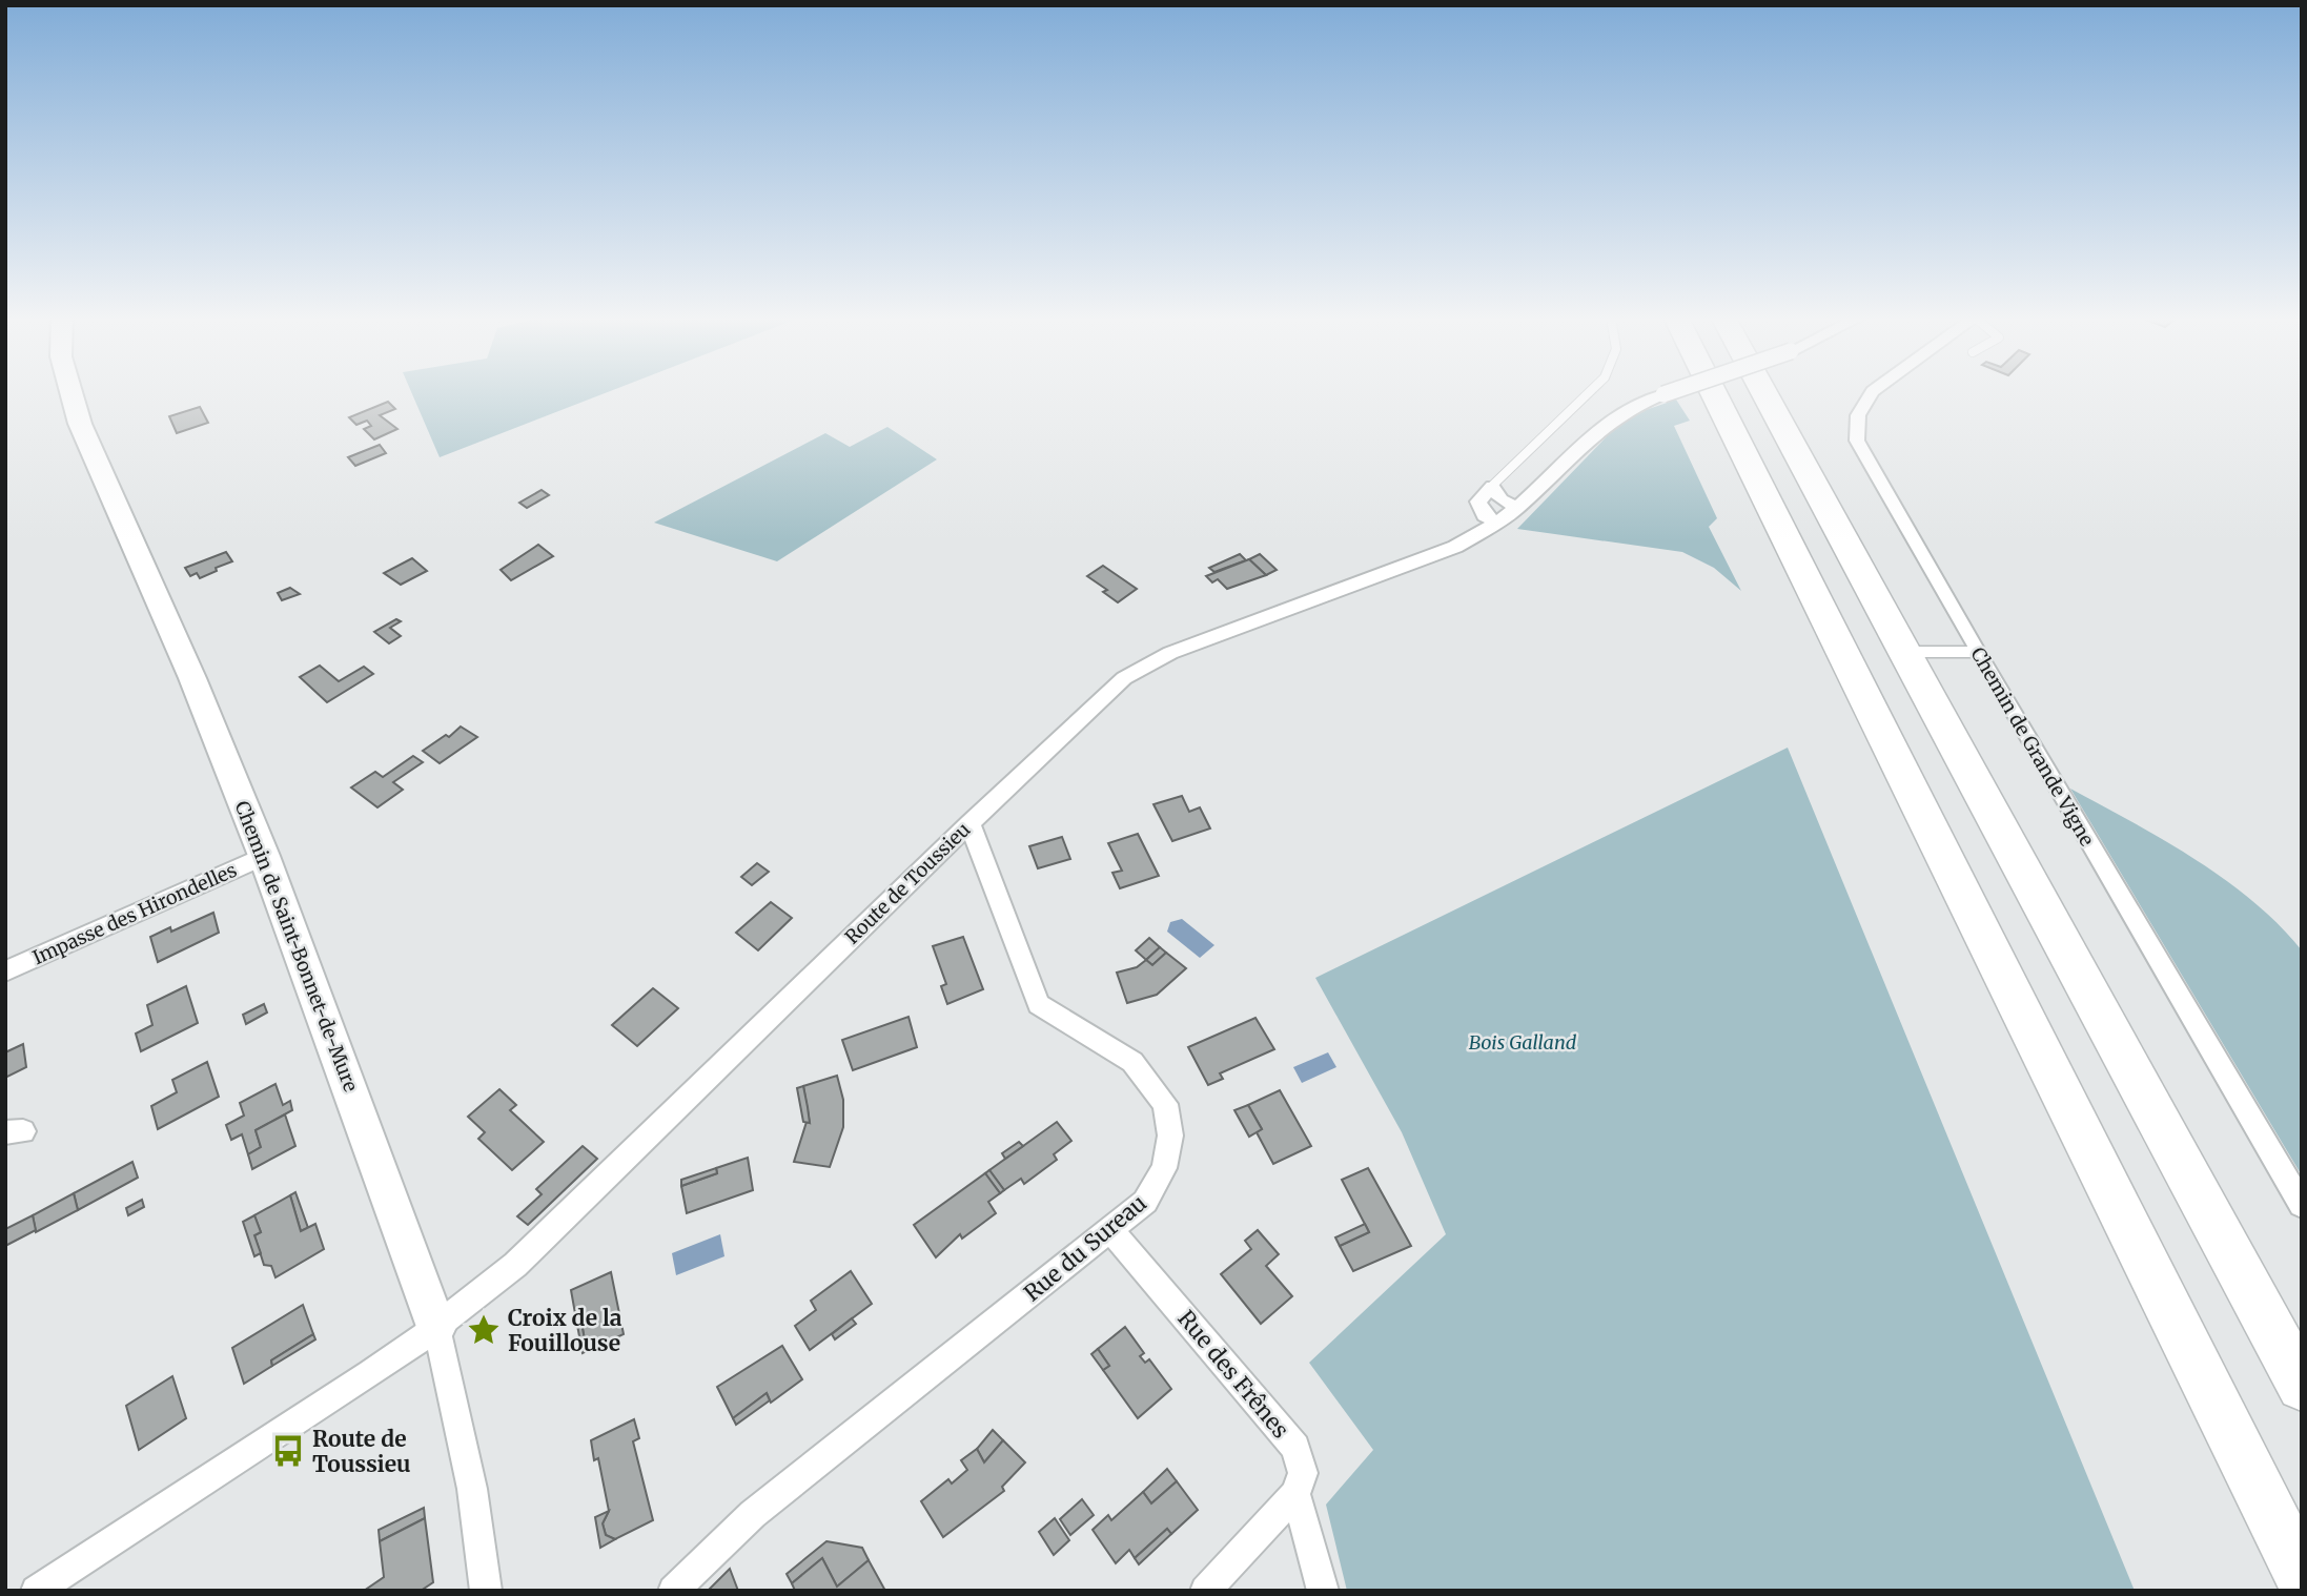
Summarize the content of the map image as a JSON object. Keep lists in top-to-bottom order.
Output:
{
  "streets": {
    "street": [
      "Chemin de Grande Vigne",
      "Route de Toussieu",
      "Impasse des Hirondelles",
      "Chemin de Saint-Bonnet-de-Mure",
      "Rue du Sureau",
      "Rue des Frênes"
    ]
  },
  "crossings": [
    ["Route de Toussieu", "Chemin de Saint-Bonnet-de-Mure"],
    ["Route de Toussieu", "Rue du Sureau"],
    ["Impasse des Hirondelles", "Chemin de Saint-Bonnet-de-Mure"],
    ["Rue du Sureau", "Rue des Frênes"]
  ],
  "parks": ["Bois Galland"],
  "places": {
    "place": ["Croix de la Fouillouse"],
    "bus stop": ["Route de Toussieu"]
  }
}
